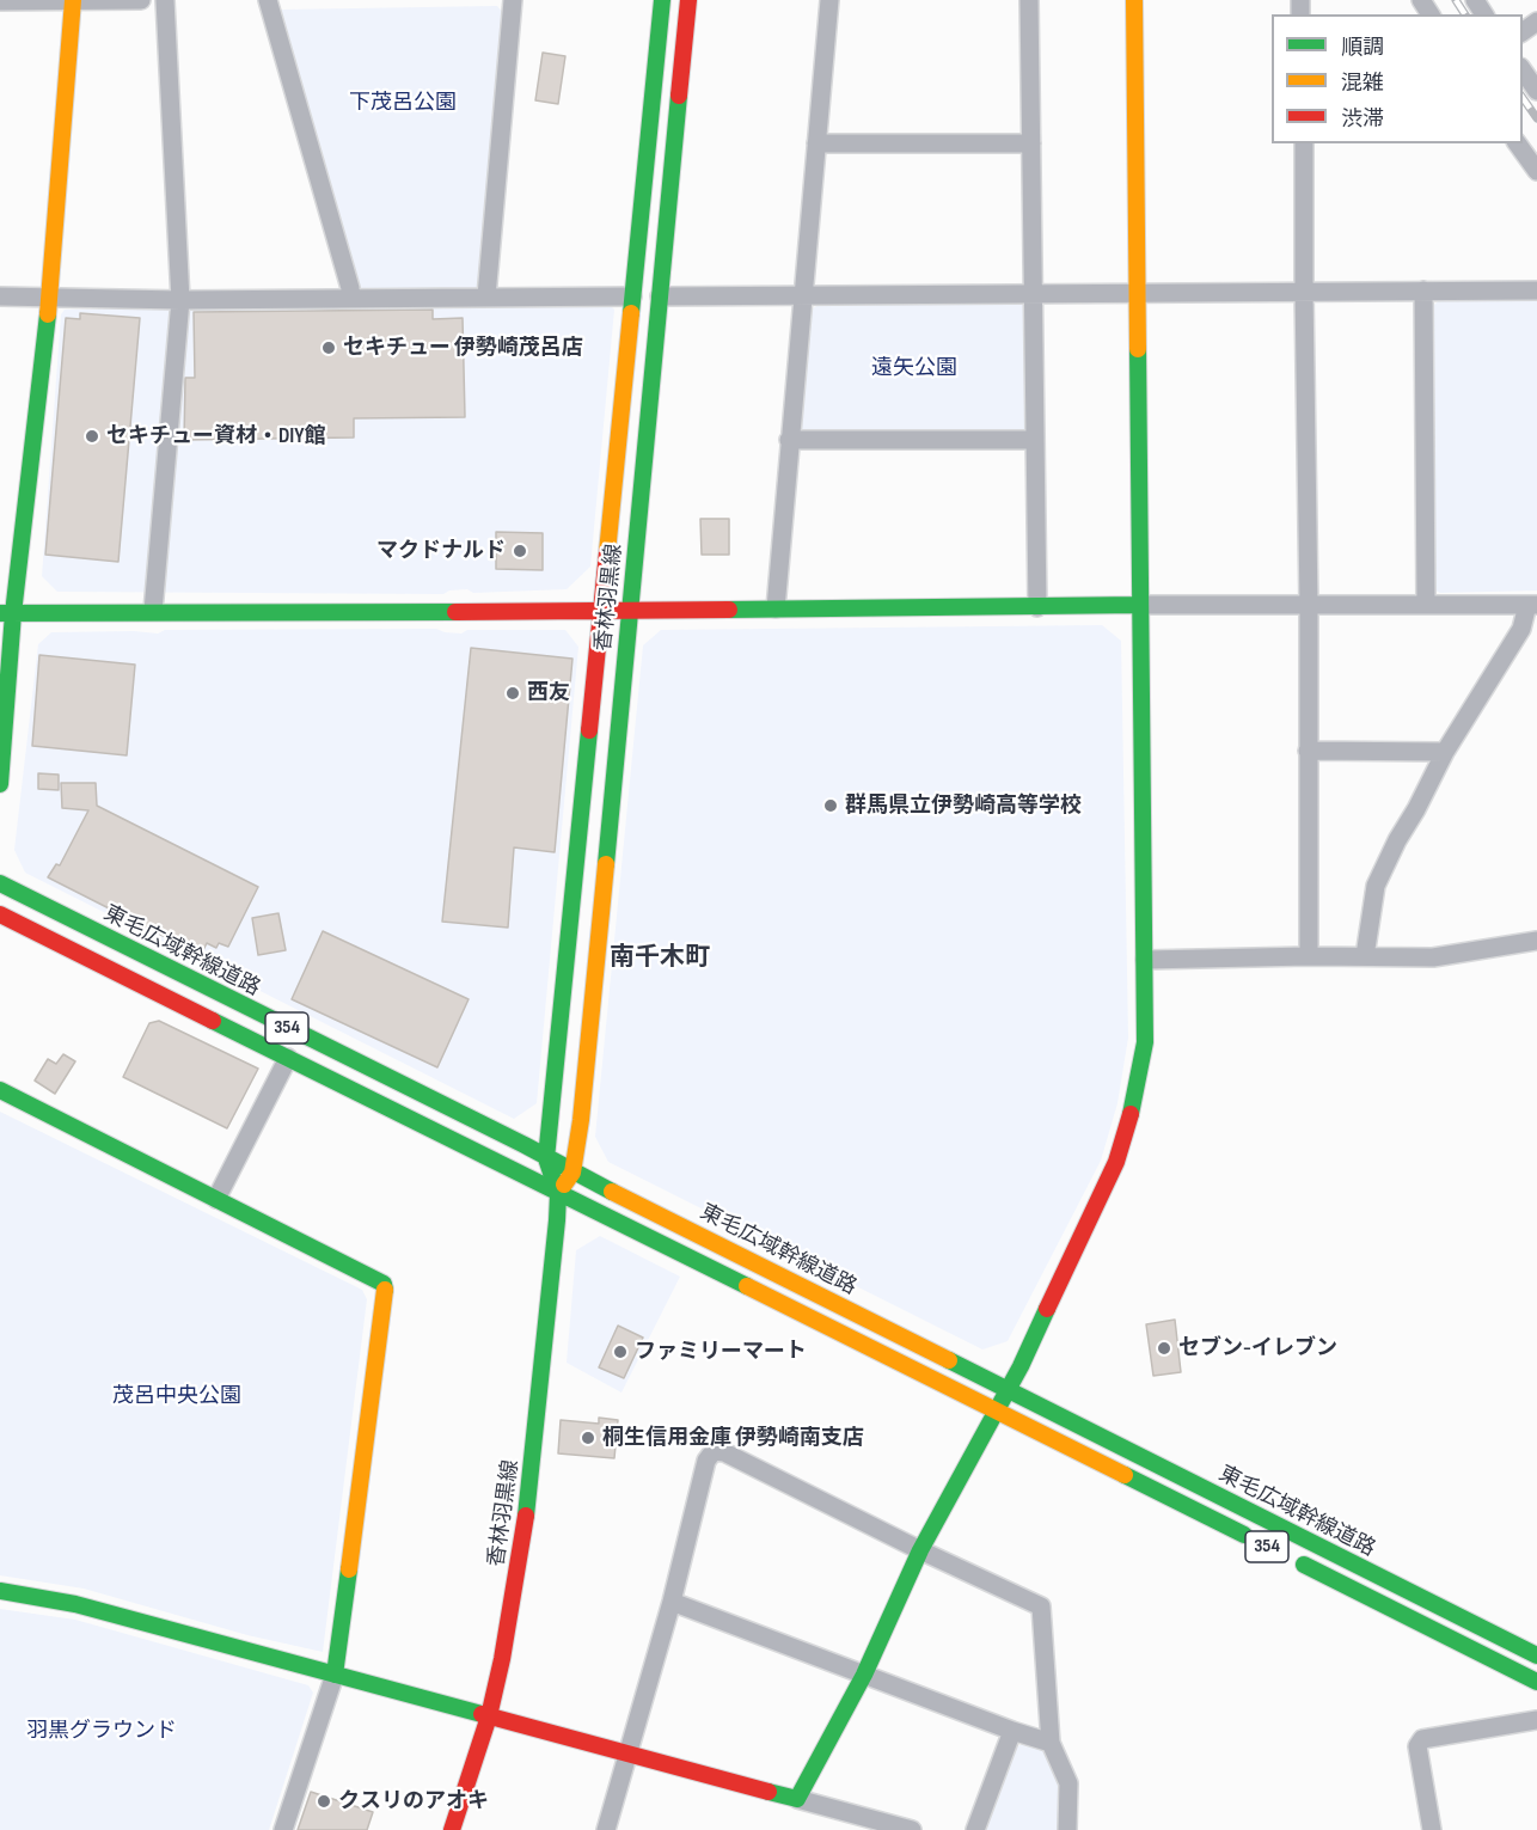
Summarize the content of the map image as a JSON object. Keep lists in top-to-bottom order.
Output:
{
  "streets": {
    "main road": ["香林羽黒線", "東毛広域幹線道路", "354"]
  },
  "crossings": [
    ["香林羽黒線", "東毛広域幹線道路"]
  ],
  "districts": ["南千木町"],
  "parks": [
    "下茂呂公園",
    "遠矢公園",
    "茂呂中央公園",
    "羽黒グラウンド"
  ],
  "places": [
    "セキチュー 伊勢崎茂呂店",
    "セキチュー資材・DIY館",
    "マクドナルド",
    "西友",
    "群馬県立伊勢崎高等学校",
    "セブン-イレブン",
    "ファミリーマート",
    "桐生信用金庫 伊勢崎南支店",
    "クスリのアオキ"
  ],
  "legend": ["順調", "混雑", "渋滞"]
}
